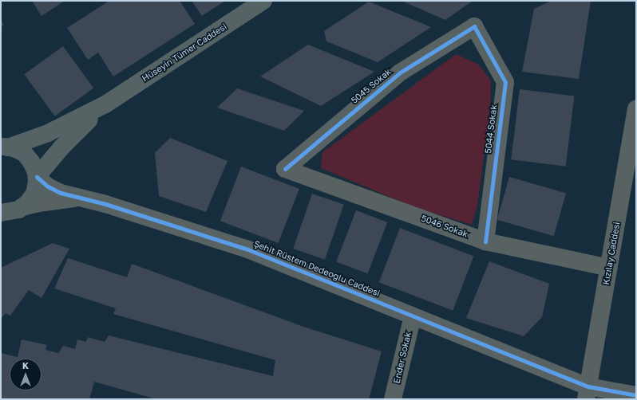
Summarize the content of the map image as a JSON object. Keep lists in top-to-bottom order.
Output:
{
  "streets": {
    "main road": ["Hüseyin Tümer Caddesi"],
    "street": [
      "5045 Sokak",
      "5044 Sokak",
      "5046 Sokak",
      "Kızılay Caddesi",
      "Şehit Rüstem Dedeoğlu Caddesi",
      "Ender Sokak"
    ]
  },
  "crossings": [
    ["Hüseyin Tümer Caddesi", "Şehit Rüstem Dedeoğlu Caddesi"],
    ["5045 Sokak", "5044 Sokak"],
    ["5045 Sokak", "5046 Sokak"],
    ["5044 Sokak", "5046 Sokak"],
    ["5046 Sokak", "Kızılay Caddesi"],
    ["Kızılay Caddesi", "Şehit Rüstem Dedeoğlu Caddesi"],
    ["Şehit Rüstem Dedeoğlu Caddesi", "Ender Sokak"]
  ],
  "north": "top"
}
